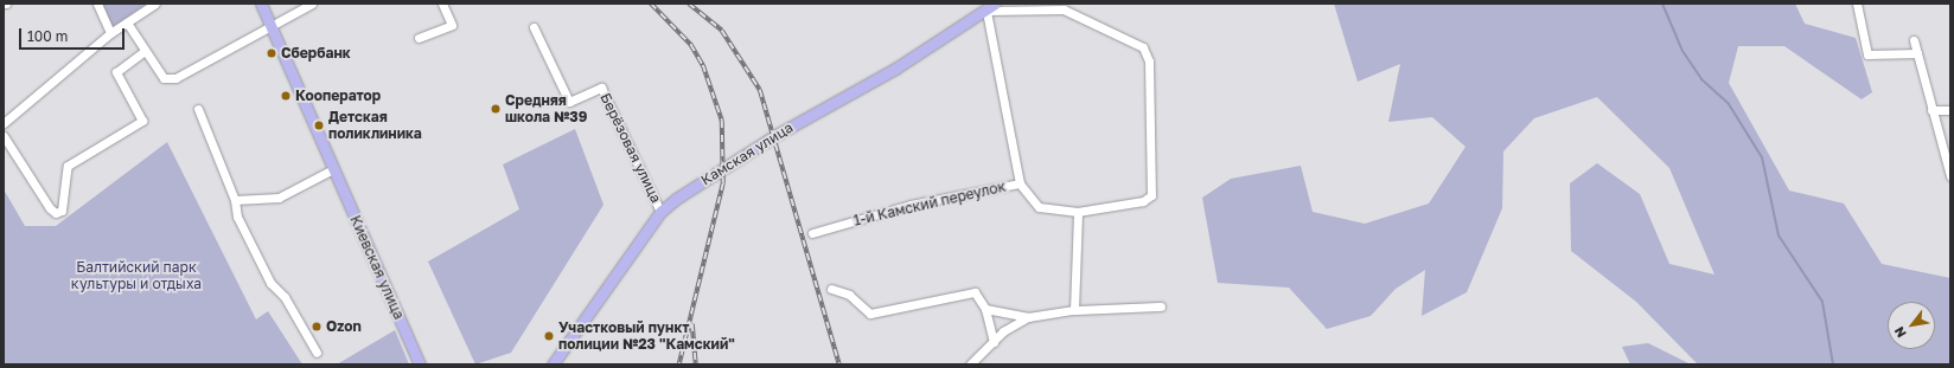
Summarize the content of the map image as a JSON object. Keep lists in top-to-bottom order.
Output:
{
  "streets": {
    "main road": ["Камская улица", "Киевская улица"],
    "street": ["Берёзовая улица", "1-й Камский переулок"]
  },
  "crossings": [
    ["Берёзовая улица", "Камская улица"]
  ],
  "parks": ["Балтийский парк культуры и отдыха"],
  "places": [
    "Сбербанк",
    "Кооператор",
    "Средняя школа №39",
    "Детская поликлиника",
    "Ozon",
    "Участковый пункт полиции №23 \"Камский\""
  ],
  "scale_bar": "100 m",
  "north": "bottom left"
}
